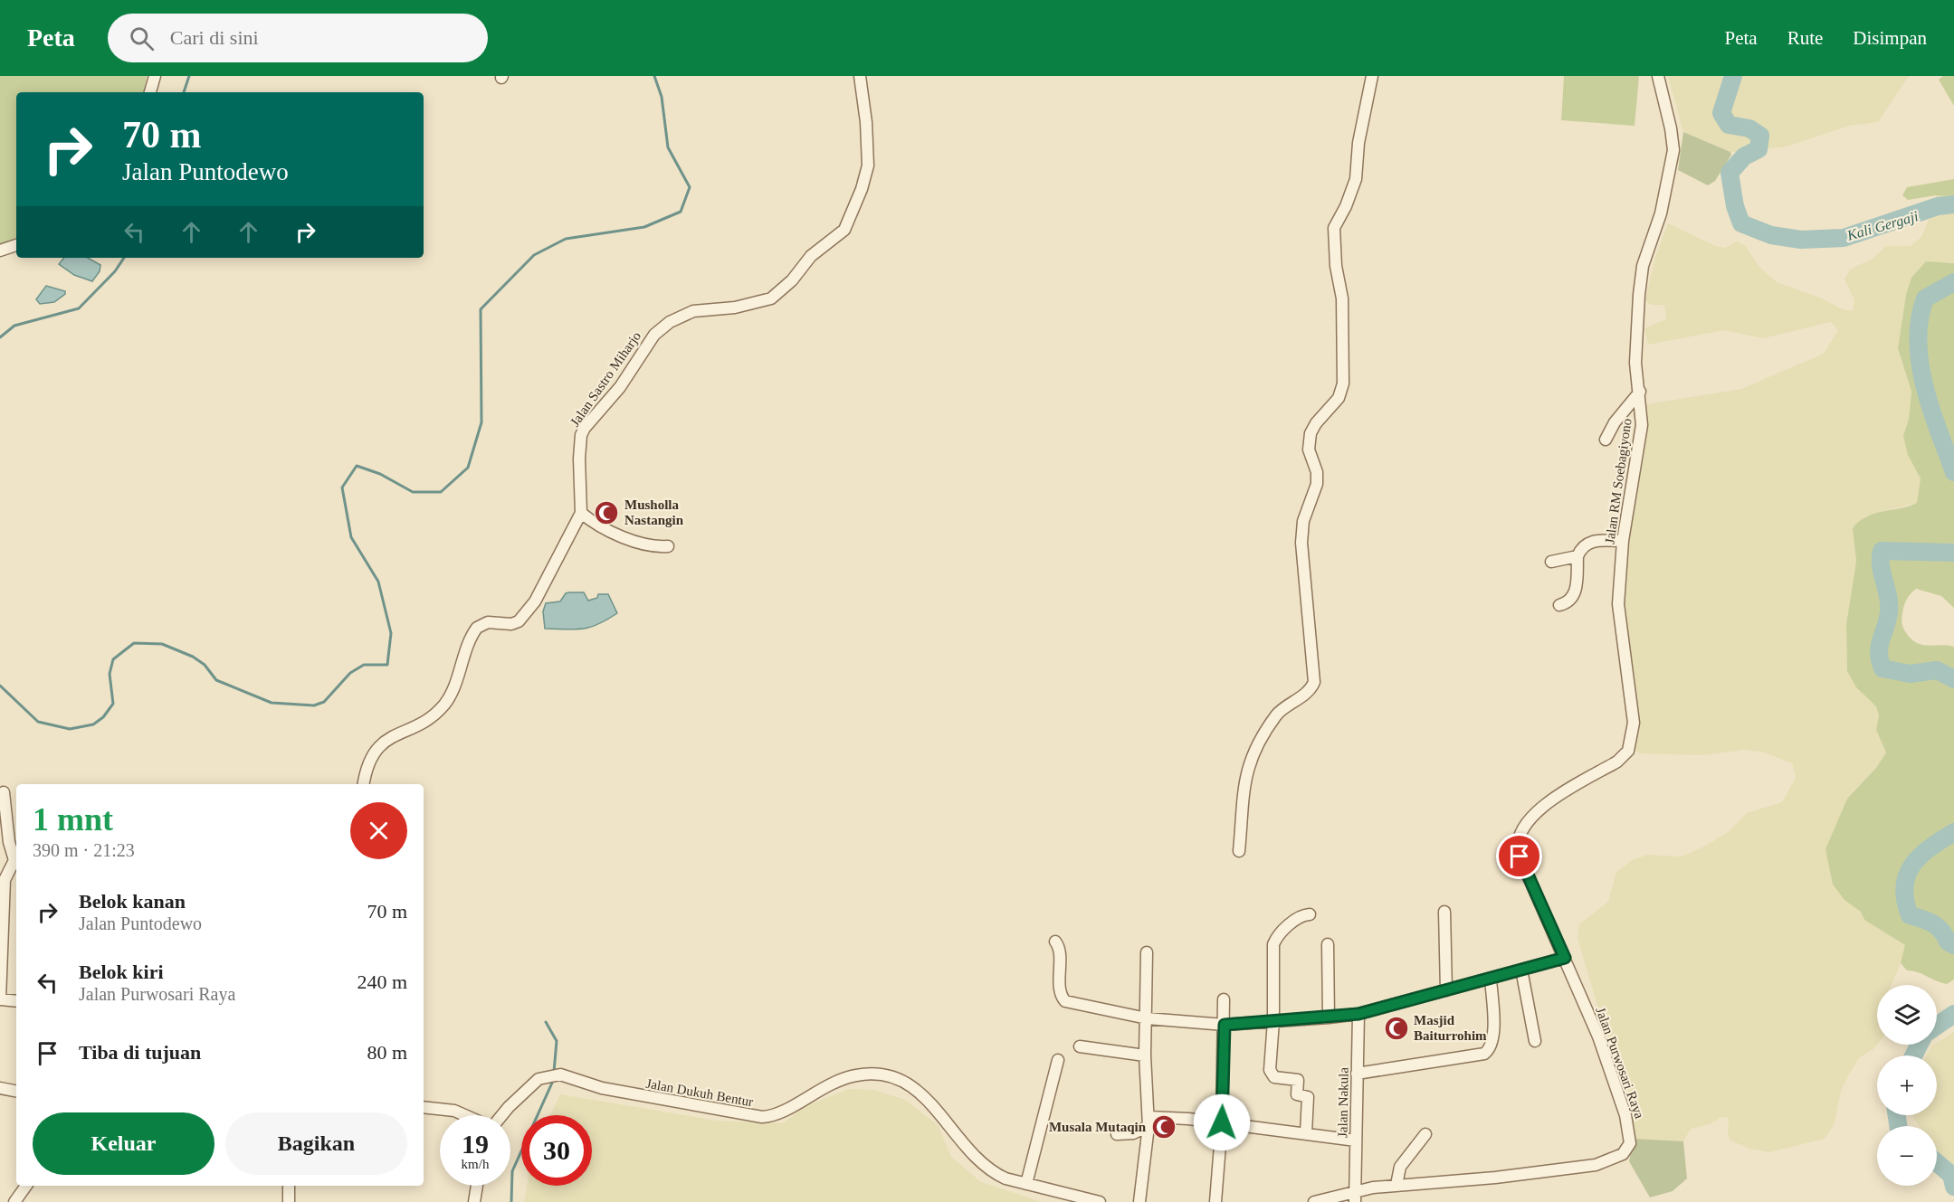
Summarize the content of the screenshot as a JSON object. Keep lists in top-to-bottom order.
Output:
{
  "streets": {
    "street": [
      "Jalan Sastro Miharjo",
      "Jalan RM Soebagiyono",
      "Jalan Purwosari Raya",
      "Jalan Dukuh Bentur",
      "Jalan Nakula"
    ]
  },
  "crossings": [
    ["Jalan RM Soebagiyono", "Jalan Purwosari Raya"],
    ["Jalan Purwosari Raya", "Jalan Nakula"]
  ],
  "water": ["Kali Gergaji"],
  "places": {
    "mosque": ["Musholla Nastangin", "Masjid Baiturrohim", "Musala Mutaqin"]
  },
  "page": {
    "header": "Peta",
    "search": "Cari di sini",
    "nav": ["Peta", "Rute", "Disimpan"],
    "turn": ["70 m", "Jalan Puntodewo"],
    "heading": ["1 mnt", "390 m · 21:23"],
    "list": [
      {
        "name": "Belok kanan",
        "note": "Jalan Puntodewo",
        "value": "70 m"
      },
      {
        "name": "Belok kiri",
        "note": "Jalan Purwosari Raya",
        "value": "240 m"
      },
      {
        "name": "Tiba di tujuan",
        "value": "80 m"
      }
    ],
    "map_buttons": ["+", "−"],
    "buttons": ["Keluar", "Bagikan"],
    "speed": "19 km/h",
    "limit": "30"
  }
}
